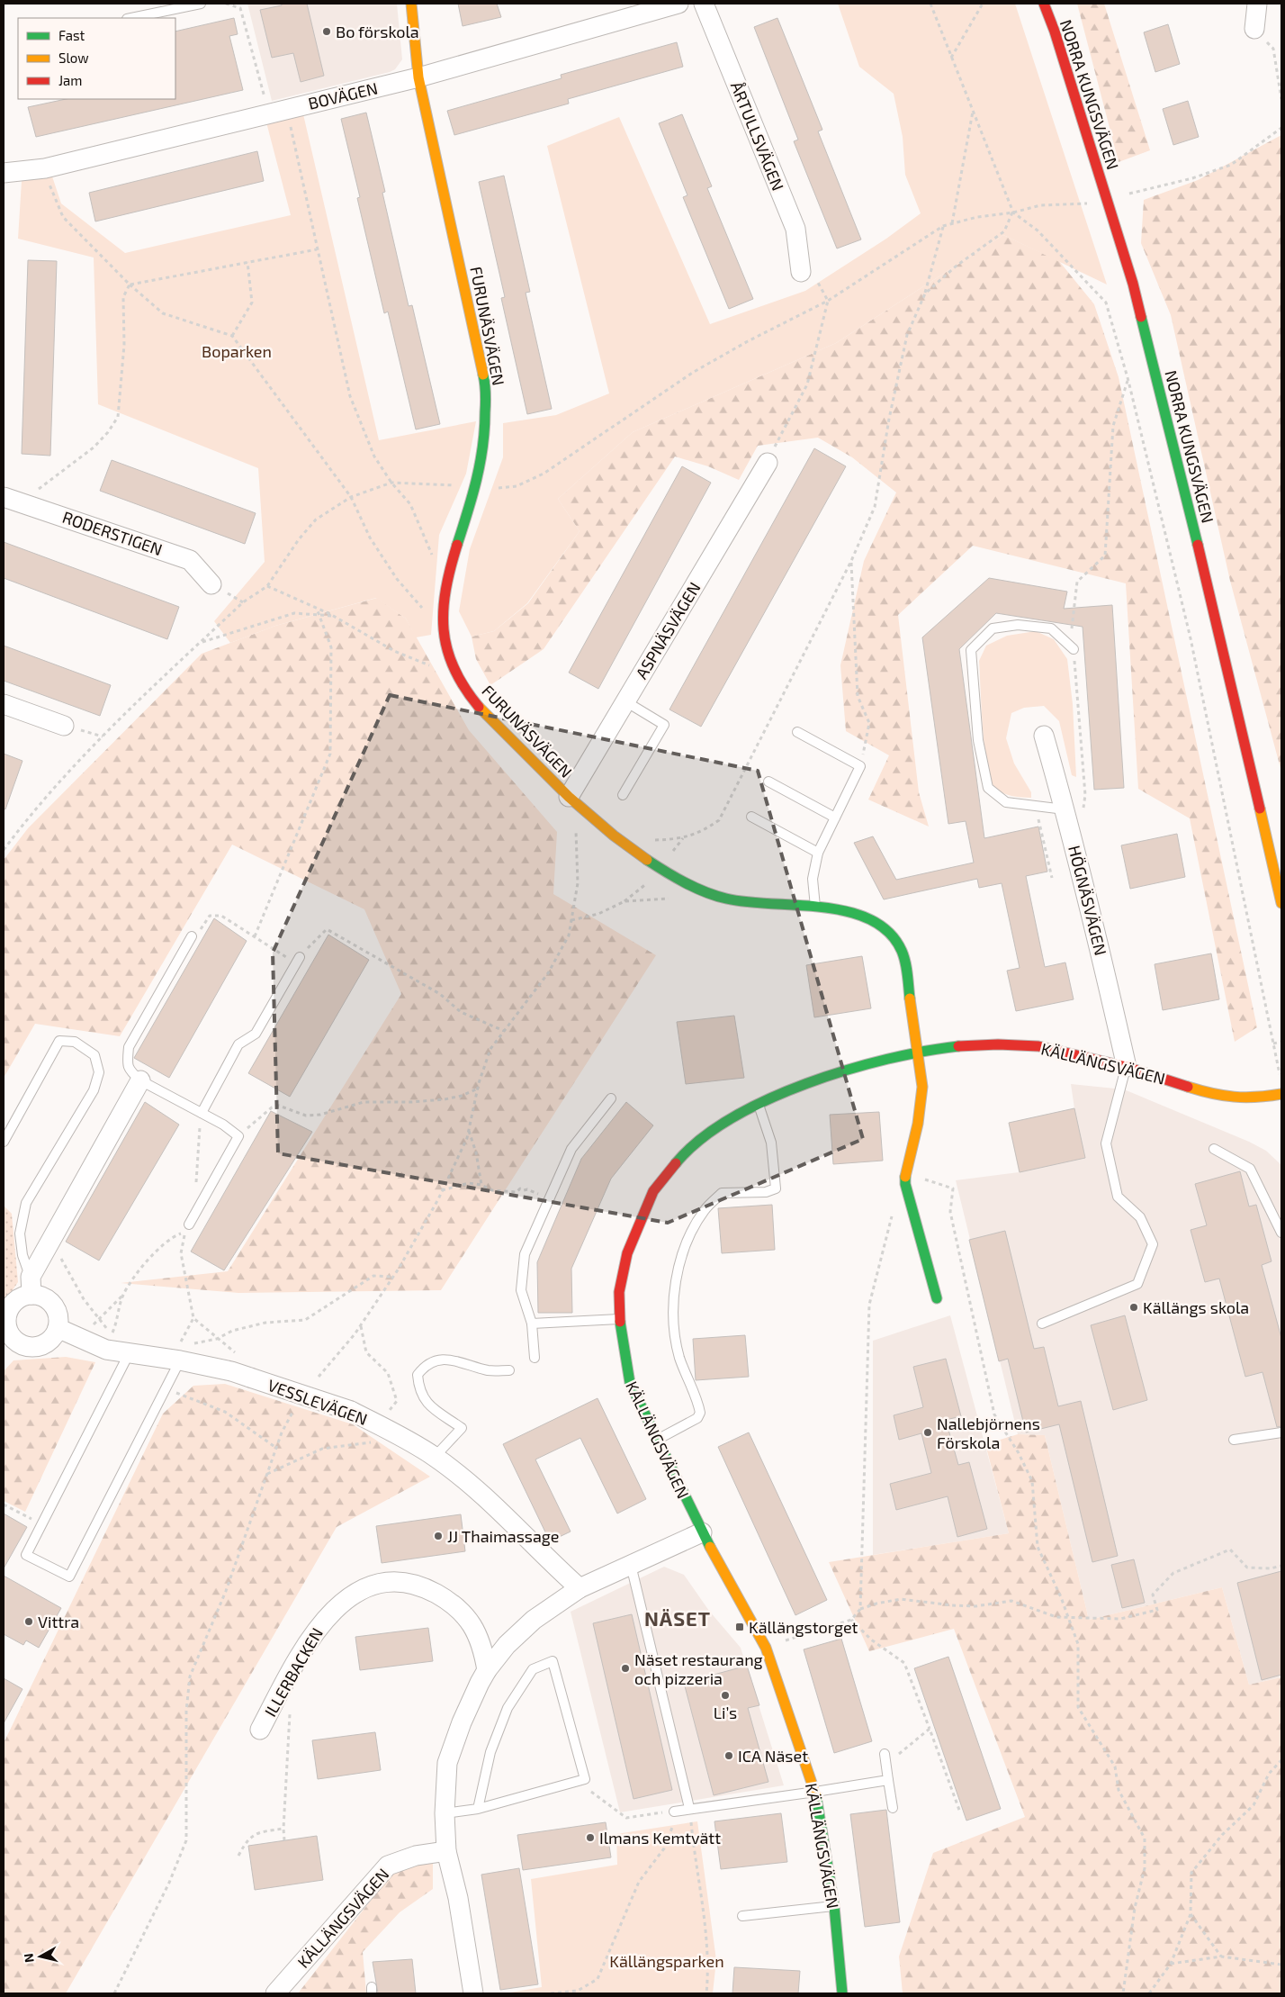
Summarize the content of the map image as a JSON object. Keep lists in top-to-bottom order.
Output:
{
  "streets": {
    "street": [
      "NORRA KUNGSVÄGEN",
      "BOVÄGEN",
      "ÅRTULLSVÄGEN",
      "FURUNÄSVÄGEN",
      "RODERSTIGEN",
      "ASPNÄSVÄGEN",
      "HÖGNÄSVÄGEN",
      "KÄLLÄNGSVÄGEN",
      "VESSLEVÄGEN",
      "ILLERBACKEN"
    ]
  },
  "crossings": [
    ["BOVÄGEN", "FURUNÄSVÄGEN"],
    ["FURUNÄSVÄGEN", "ASPNÄSVÄGEN"],
    ["FURUNÄSVÄGEN", "KÄLLÄNGSVÄGEN"],
    ["HÖGNÄSVÄGEN", "KÄLLÄNGSVÄGEN"]
  ],
  "districts": ["NÄSET"],
  "parks": ["Boparken", "Källängsparken"],
  "places": {
    "other": [
      "Bo förskola",
      "Källängs skola",
      "Nallebjörnens Förskola",
      "JJ Thaimassage",
      "Vittra",
      "Näset restaurang och pizzeria",
      "Li’s",
      "ICA Näset",
      "Ilmans Kemtvätt"
    ],
    "transit": ["Källängstorget"]
  },
  "legend": ["Fast", "Slow", "Jam"],
  "north": "left"
}
